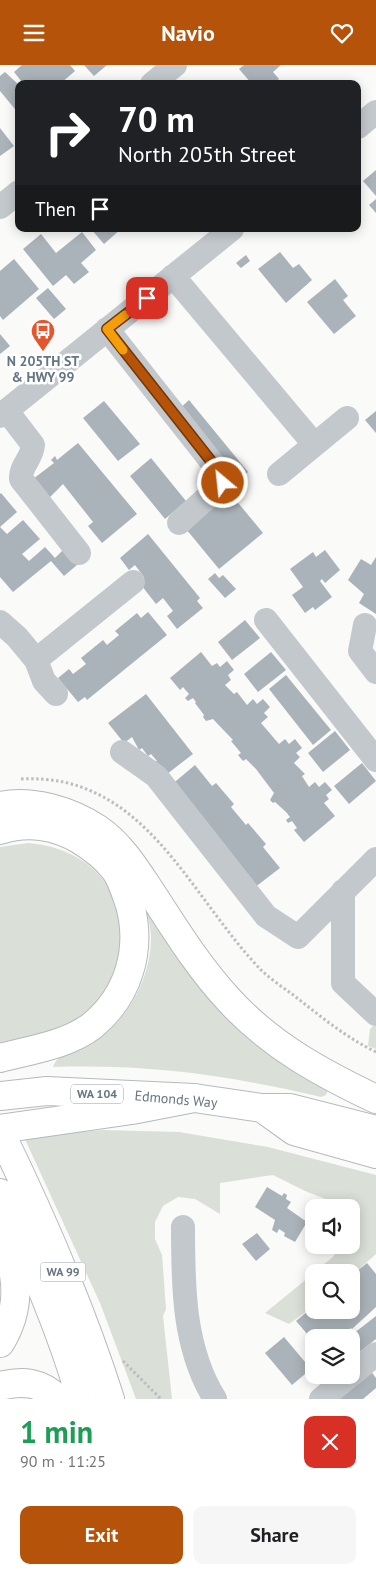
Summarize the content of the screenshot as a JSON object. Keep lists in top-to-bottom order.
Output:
{
  "streets": {
    "main road": ["WA 104", "Edmonds Way", "WA 99"]
  },
  "places": {
    "bus stop": ["N 205TH ST & HWY 99"]
  },
  "page": {
    "header": "Navio",
    "turn": ["70 m", "North 205th Street"],
    "then": "Then",
    "heading": ["1 min", "90 m · 11:25"],
    "buttons": ["Exit", "Share"]
  }
}
